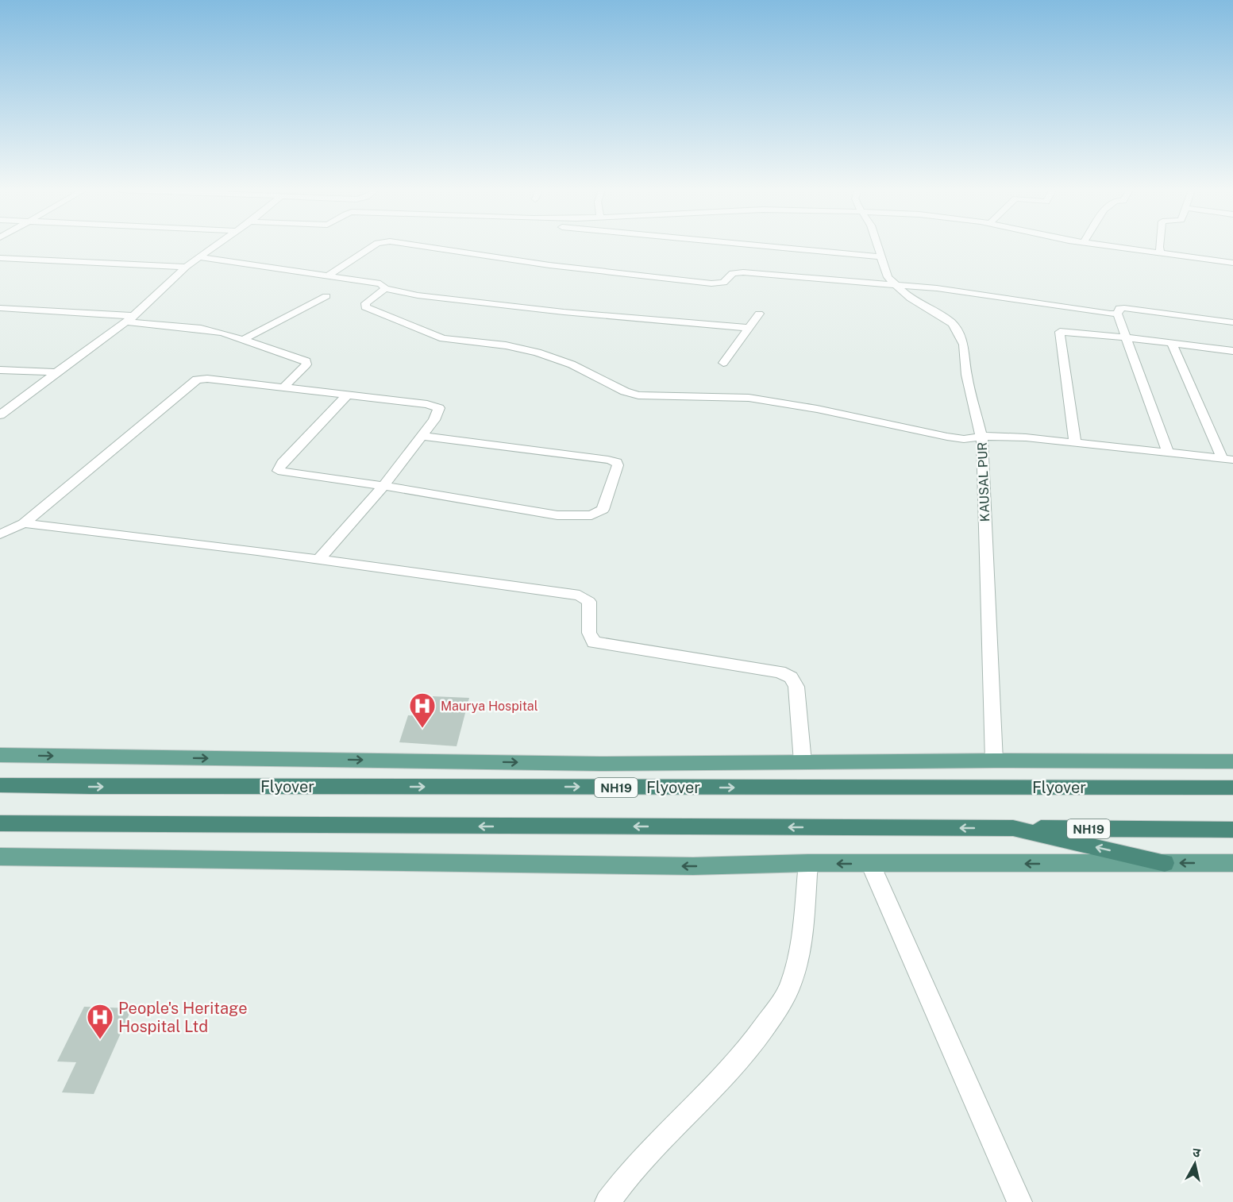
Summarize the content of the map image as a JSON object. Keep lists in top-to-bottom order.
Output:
{
  "streets": {
    "highway": ["Flyover", "NH19"],
    "street": ["KAUSAL PUR"]
  },
  "places": {
    "hospital": ["Maurya Hospital", "People's Heritage Hospital Ltd"]
  },
  "north": "top"
}
